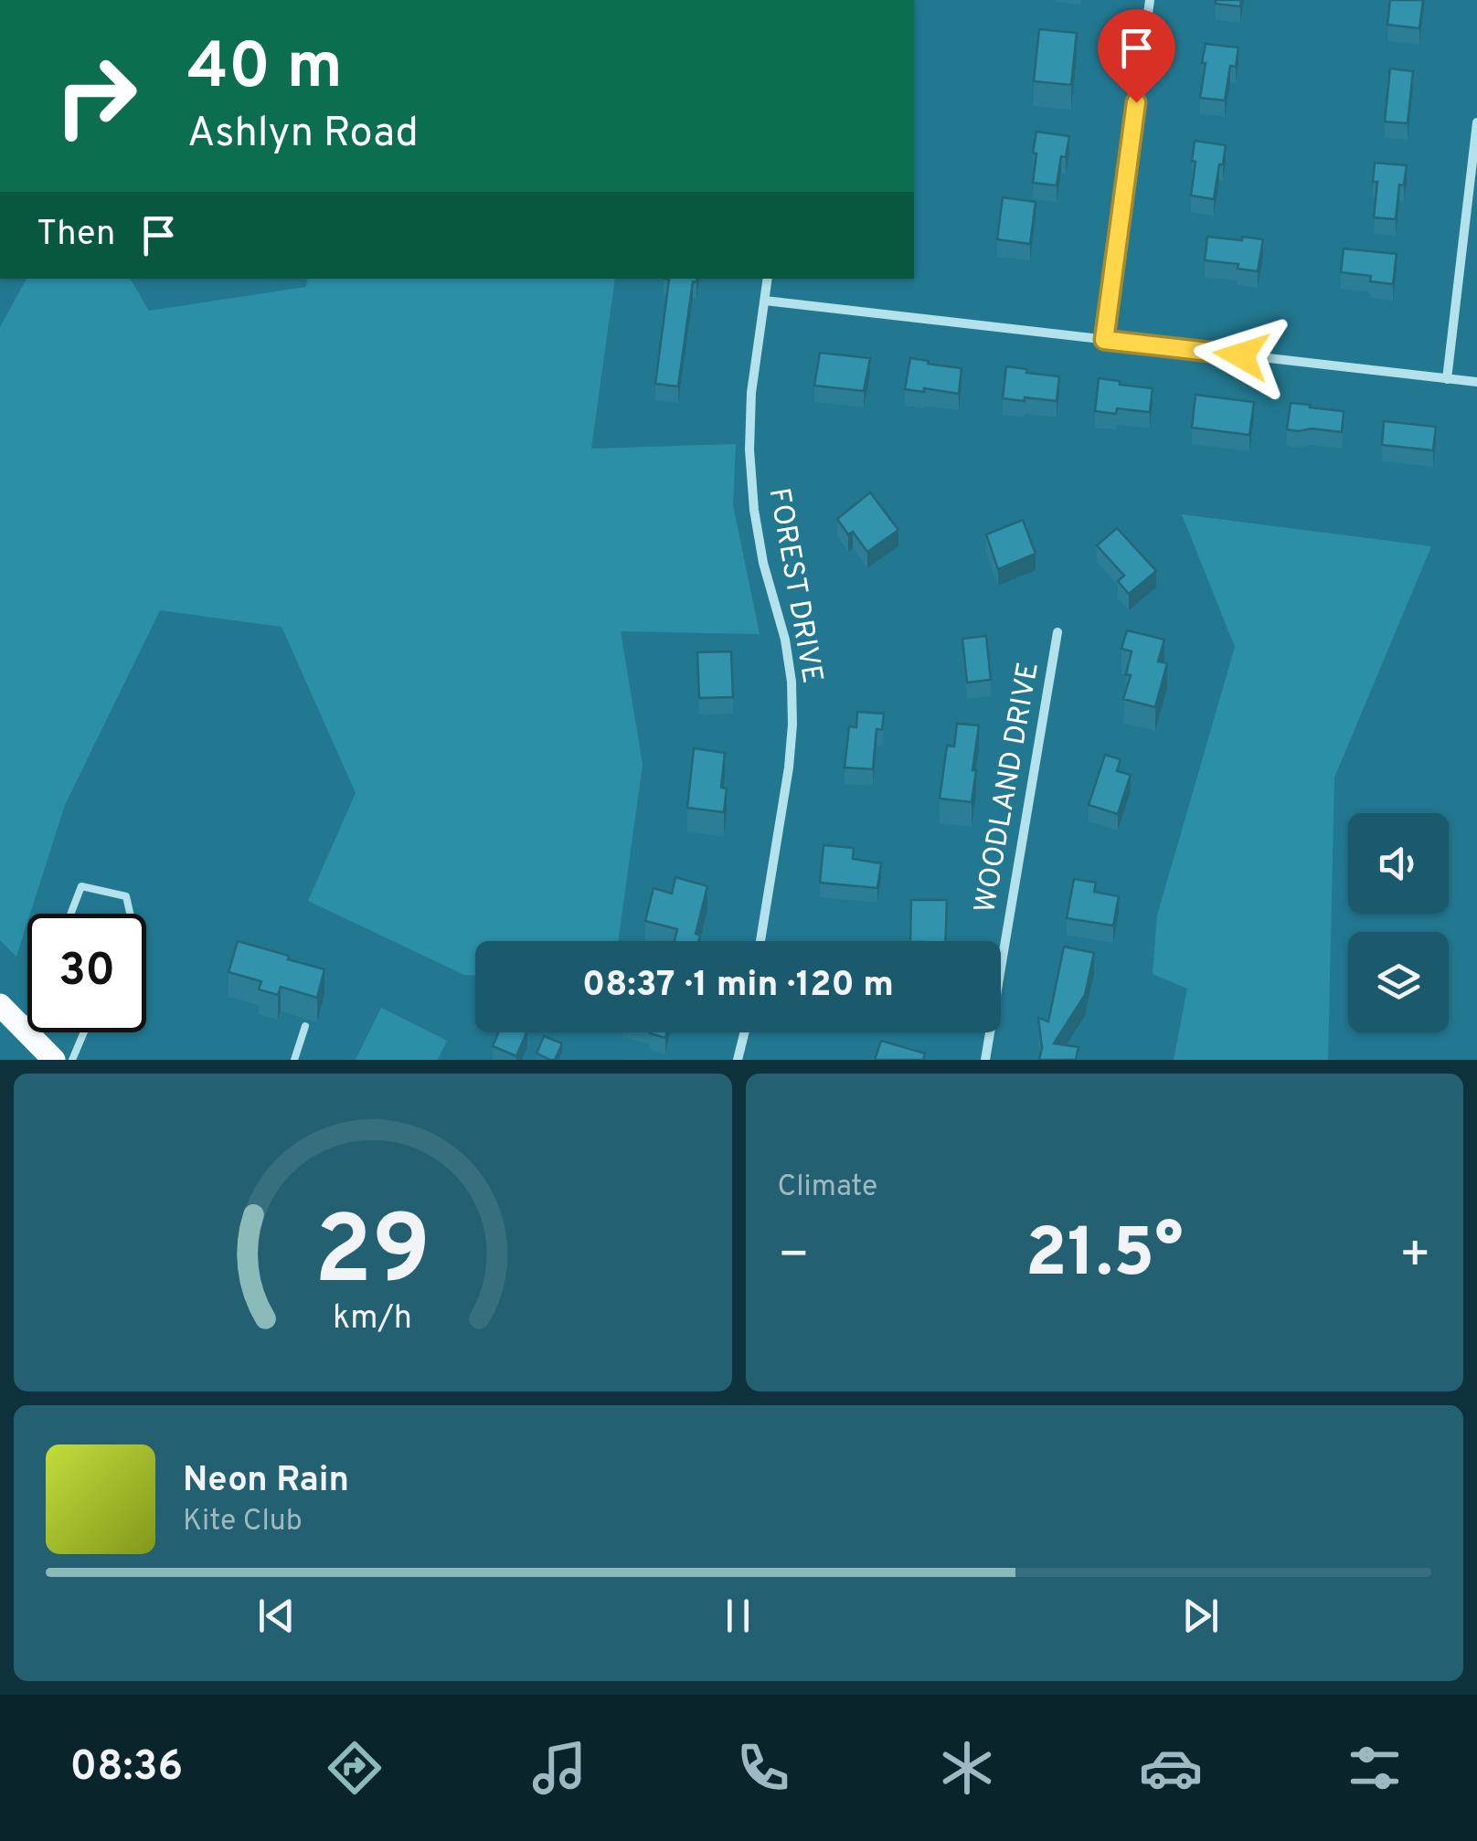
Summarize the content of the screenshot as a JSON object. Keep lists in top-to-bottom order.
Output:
{
  "streets": {
    "street": ["FOREST DRIVE", "WOODLAND DRIVE"]
  },
  "page": {
    "turn": ["40 m", "Ashlyn Road"],
    "then": "Then",
    "limit": "30",
    "trip": "08:37 · 1 min · 120 m",
    "tile": "Climate",
    "heat": ["−", "21.5°", "+"],
    "song": ["Neon Rain", "Kite Club"],
    "tabs": "08:36",
    "gauge": ["29", "km/h"]
  }
}
